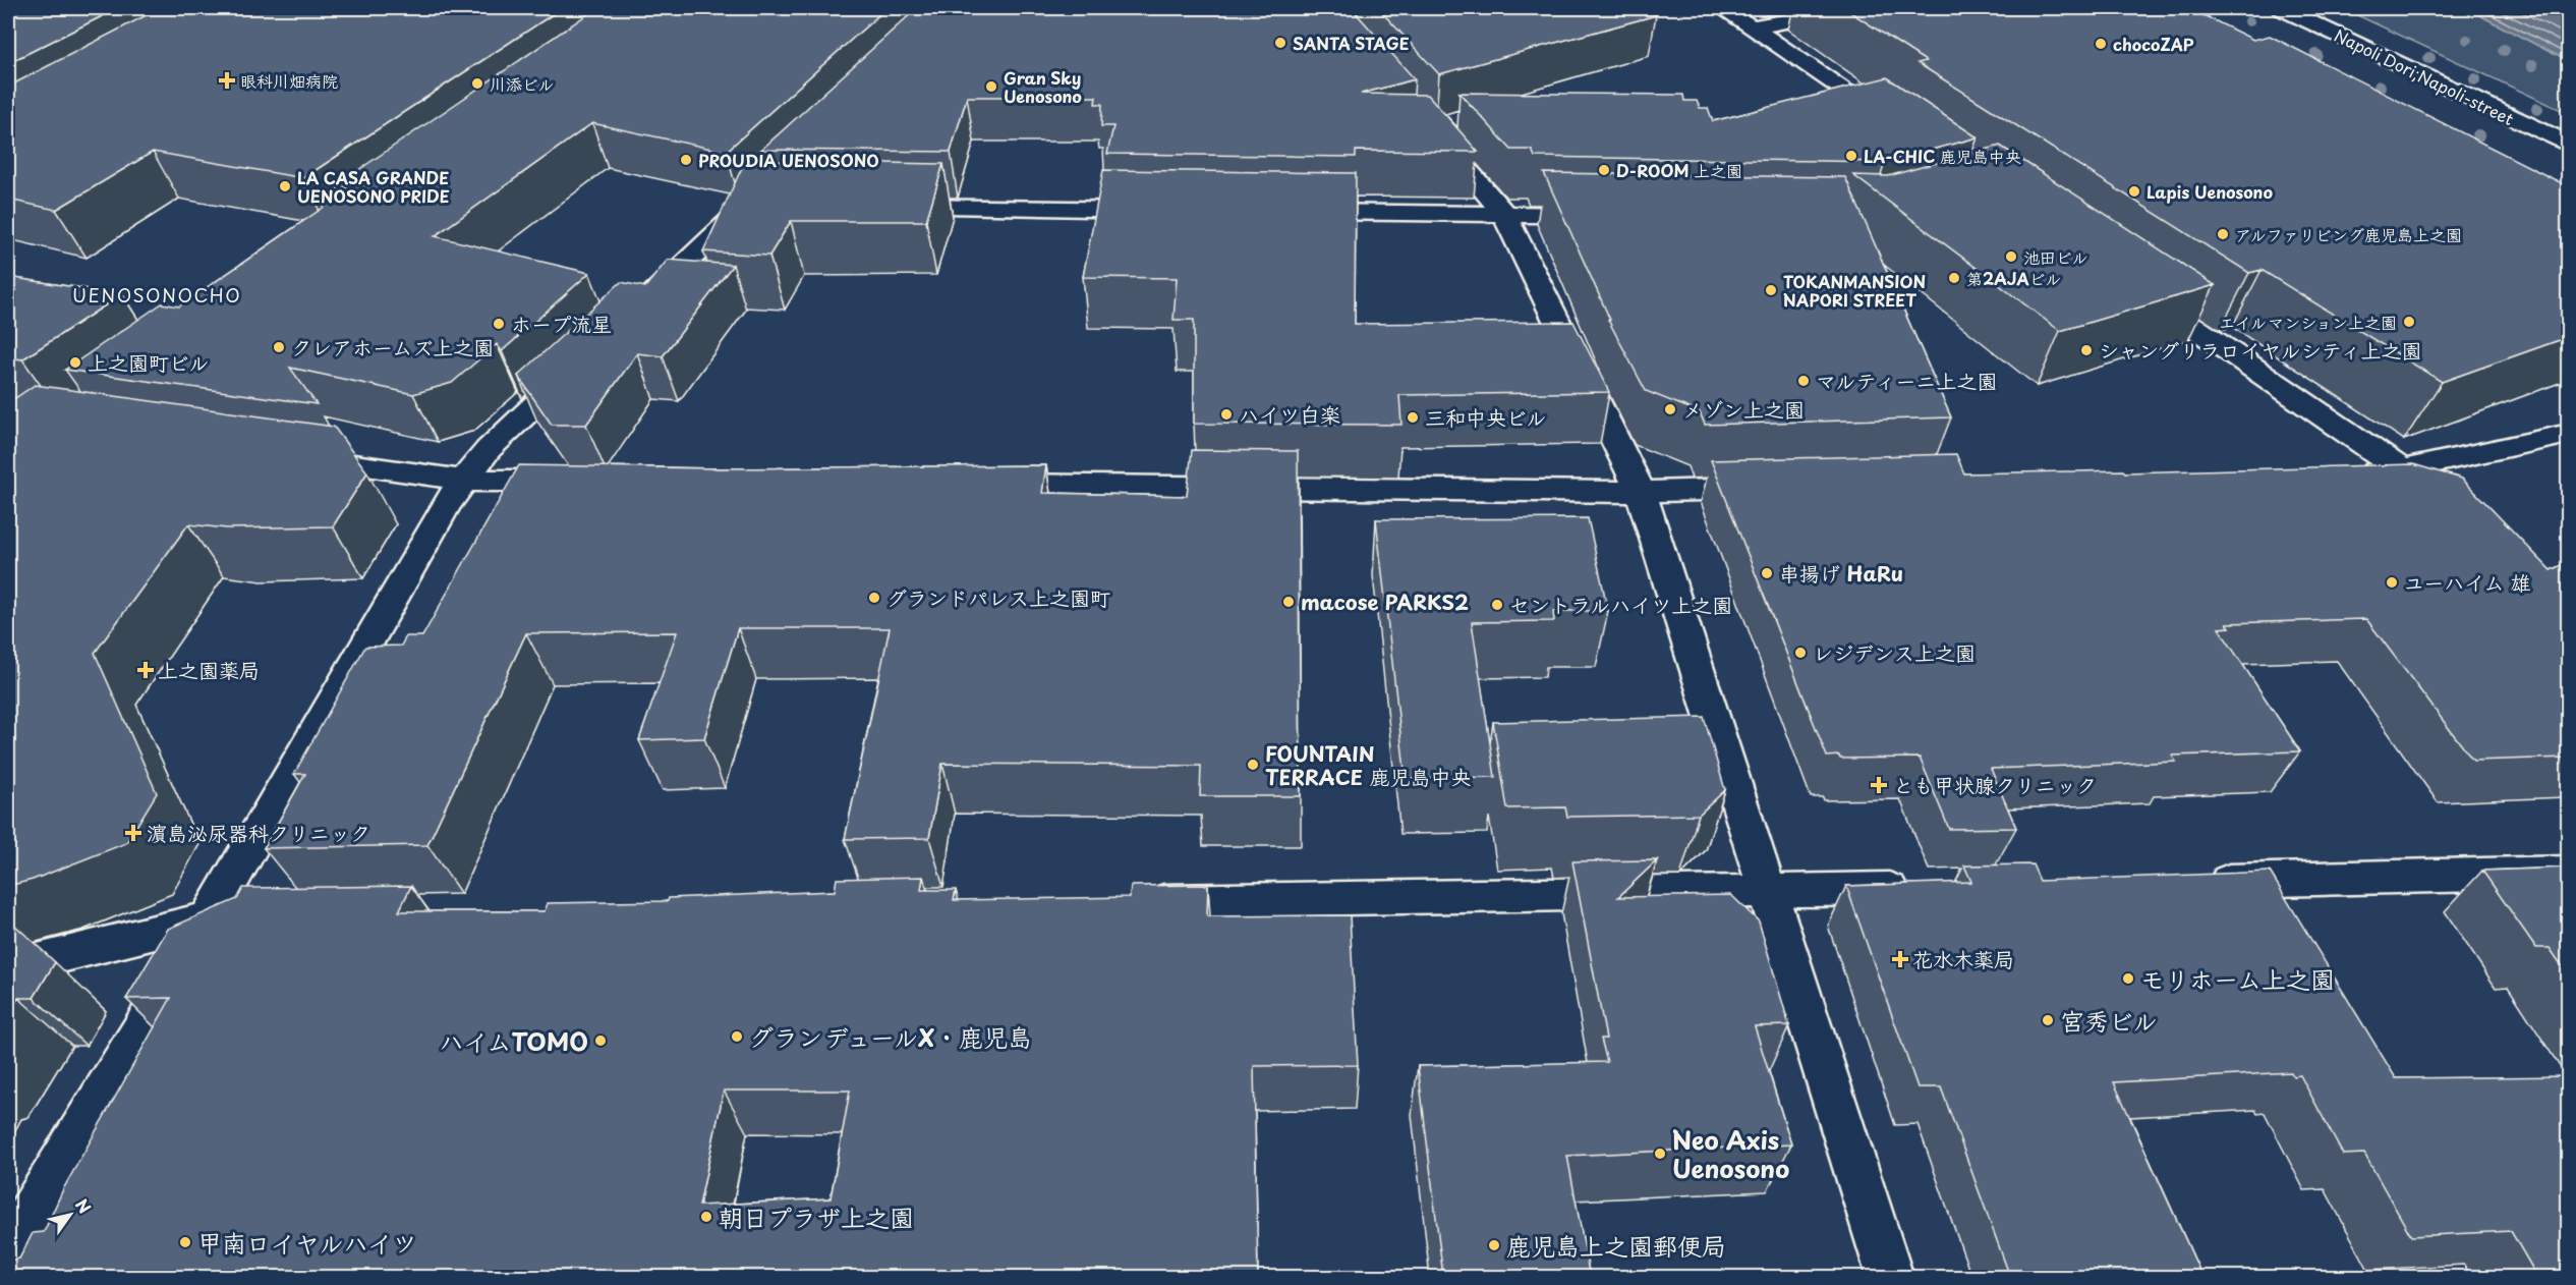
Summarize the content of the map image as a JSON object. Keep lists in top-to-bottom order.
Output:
{
  "streets": {
    "street": ["Napoli Dori;Napoli-street"]
  },
  "districts": ["UENOSONOCHO"],
  "places": {
    "other": [
      "SANTA STAGE",
      "chocoZAP",
      "川添ビル",
      "Gran Sky Uenosono",
      "LA-CHIC 鹿児島中央",
      "PROUDIA UENOSONO",
      "D-ROOM 上之園",
      "LA CASA GRANDE UENOSONO PRIDE",
      "Lapis Uenosono",
      "アルファリビング鹿児島上之園",
      "池田ビル",
      "第2AJAビル",
      "TOKANMANSION NAPORI STREET",
      "エイルマンション上之園",
      "ホープ流星",
      "クレアホームズ上之園",
      "シャングリラロイヤルシティ上之園",
      "上之園町ビル",
      "マルティーニ上之園",
      "メゾン上之園",
      "ハイツ白楽",
      "三和中央ビル",
      "串揚げ HaRu",
      "ユーハイム 雄",
      "グランドパレス上之園町",
      "macose PARKS2",
      "セントラルハイツ上之園",
      "レジデンス上之園",
      "FOUNTAIN TERRACE 鹿児島中央",
      "モリホーム上之園",
      "宮秀ビル",
      "グランデュールX・鹿児島",
      "ハイムTOMO",
      "Neo Axis Uenosono",
      "朝日プラザ上之園",
      "甲南ロイヤルハイツ",
      "鹿児島上之園郵便局"
    ],
    "health": [
      "眼科川畑病院",
      "上之園薬局",
      "とも甲状腺クリニック",
      "濵島泌尿器科クリニック",
      "花水木薬局"
    ]
  },
  "north": "top right"
}
